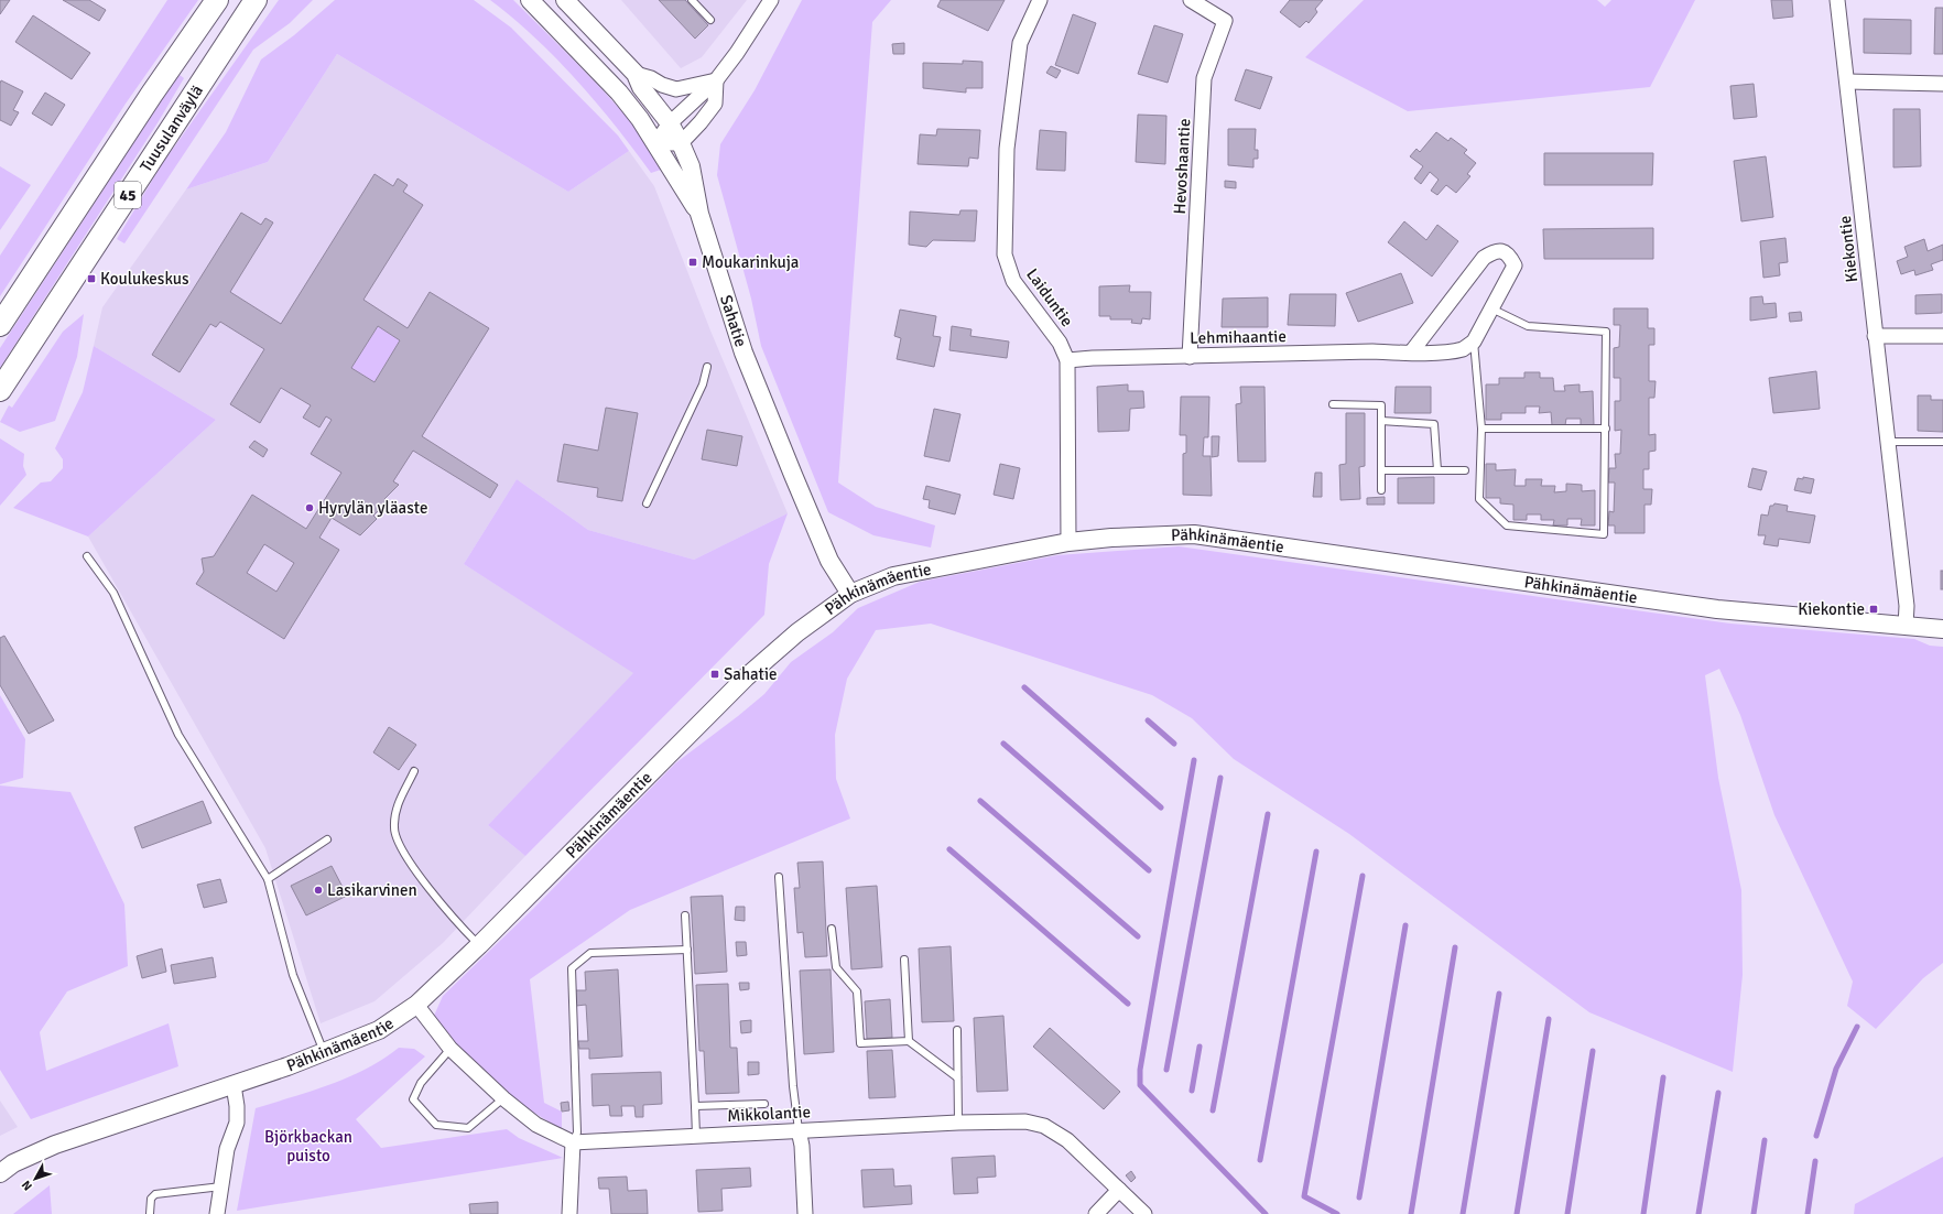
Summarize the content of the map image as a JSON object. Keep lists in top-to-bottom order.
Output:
{
  "streets": {
    "main road": ["Tuusulanväylä", "45"],
    "street": [
      "Hevoshaantie",
      "Kiekontie",
      "Laiduntie",
      "Sahatie",
      "Lehmihaantie",
      "Pähkinämäentie",
      "Mikkolantie"
    ]
  },
  "crossings": [
    ["Hevoshaantie", "Lehmihaantie"],
    ["Kiekontie", "Pähkinämäentie"],
    ["Laiduntie", "Lehmihaantie"],
    ["Laiduntie", "Pähkinämäentie"],
    ["Sahatie", "Pähkinämäentie"],
    ["Pähkinämäentie", "Mikkolantie"]
  ],
  "parks": ["Björkbackan puisto"],
  "places": {
    "transit": [
      "Moukarinkuja",
      "Koulukeskus",
      "Kiekontie",
      "Sahatie"
    ],
    "other": ["Hyrylän yläaste", "Lasikarvinen"]
  },
  "north": "bottom left"
}
